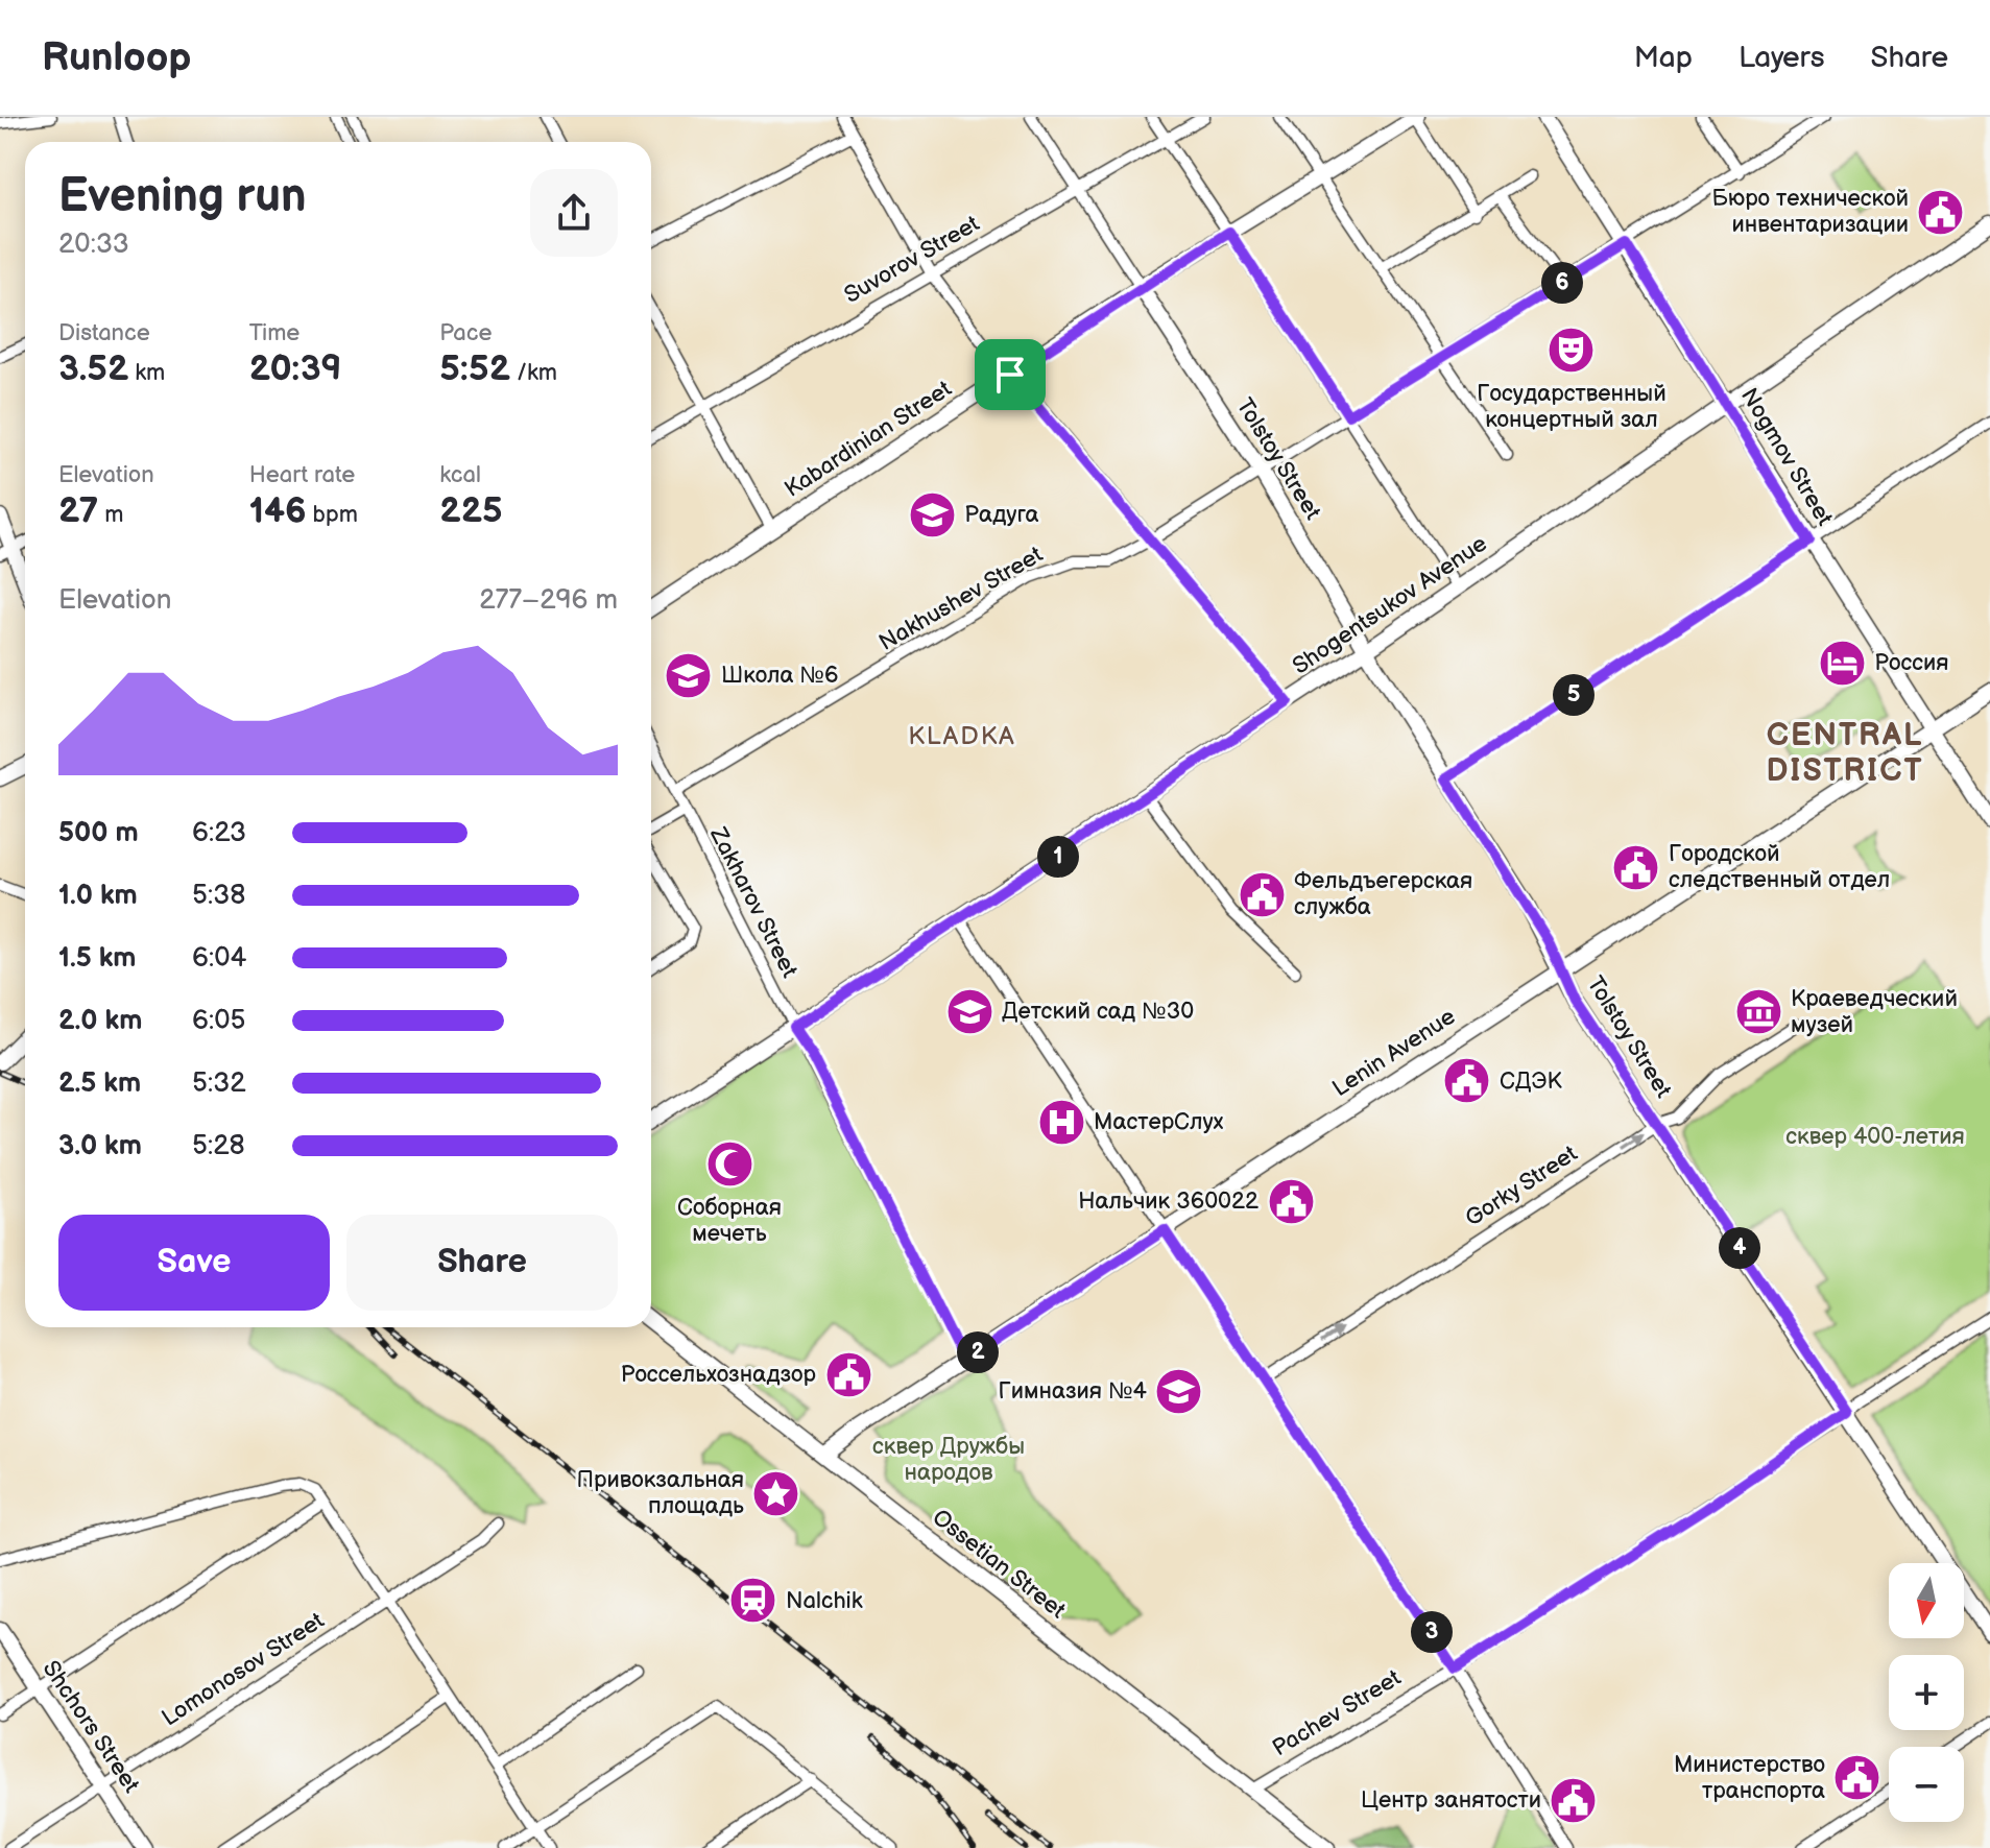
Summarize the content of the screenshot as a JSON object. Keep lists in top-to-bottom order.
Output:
{
  "streets": {
    "main road": [
      "Kabardinian Street",
      "Nogmov Street",
      "Tolstoy Street",
      "Shogentsukov Avenue",
      "Lenin Avenue",
      "Ossetian Street",
      "Shchors Street"
    ],
    "street": [
      "Suvorov Street",
      "Nakhushev Street",
      "Zakharov Street",
      "Gorky Street",
      "Lomonosov Street",
      "Pachev Street"
    ]
  },
  "crossings": [
    ["Suvorov Street", "Tolstoy Street"],
    ["Kabardinian Street", "Tolstoy Street"],
    ["Nogmov Street", "Nakhushev Street"],
    ["Nogmov Street", "Shogentsukov Avenue"],
    ["Nogmov Street", "Lenin Avenue"],
    ["Tolstoy Street", "Nakhushev Street"],
    ["Tolstoy Street", "Shogentsukov Avenue"],
    ["Tolstoy Street", "Lenin Avenue"],
    ["Tolstoy Street", "Gorky Street"],
    ["Tolstoy Street", "Pachev Street"],
    ["Nakhushev Street", "Zakharov Street"],
    ["Shogentsukov Avenue", "Zakharov Street"],
    ["Zakharov Street", "Lenin Avenue"],
    ["Lenin Avenue", "Ossetian Street"],
    ["Ossetian Street", "Pachev Street"],
    ["Lomonosov Street", "Shchors Street"]
  ],
  "one_way": ["Gorky Street"],
  "districts": ["KLADKA", "CENTRAL DISTRICT"],
  "parks": ["сквер 400-летия", "сквер Дружбы народов"],
  "places": {
    "public building": [
      "Бюро технической инвентаризации",
      "Городской следственный отдел",
      "Фельдъегерская служба",
      "СДЭК",
      "Нальчик 360022",
      "Россельхознадзор",
      "Министерство транспорта",
      "Центр занятости"
    ],
    "theatre": ["Государственный концертный зал"],
    "school or university": [
      "Радуга",
      "Школа №6",
      "Детский сад №30",
      "Гимназия №4"
    ],
    "hotel": ["Россия"],
    "museum": ["Краеведческий музей"],
    "hospital": ["МастерСлух"],
    "mosque": ["Соборная мечеть"],
    "place": ["Привокзальная площадь"],
    "station": ["Nalchik"]
  },
  "north": "bottom",
  "page": {
    "header": "Runloop",
    "nav": ["Map", "Layers", "Share"],
    "heading": ["Evening run", "20:33"],
    "pins": [
      "6",
      "5",
      "1",
      "4",
      "2",
      "3"
    ],
    "stats": [
      ["Distance", "3.52 km"],
      ["Time", "20:39"],
      ["Pace", "5:52 /km"],
      ["Elevation", "27 m"],
      ["Heart rate", "146 bpm"],
      ["kcal", "225"]
    ],
    "chart": ["Elevation", "277–296 m"],
    "list": [
      {
        "name": "500 m",
        "note": "6:23"
      },
      {
        "name": "1.0 km",
        "note": "5:38"
      },
      {
        "name": "1.5 km",
        "note": "6:04"
      },
      {
        "name": "2.0 km",
        "note": "6:05"
      },
      {
        "name": "2.5 km",
        "note": "5:32"
      },
      {
        "name": "3.0 km",
        "note": "5:28"
      }
    ],
    "buttons": ["Save", "Share"],
    "map_buttons": ["+", "−"]
  }
}
